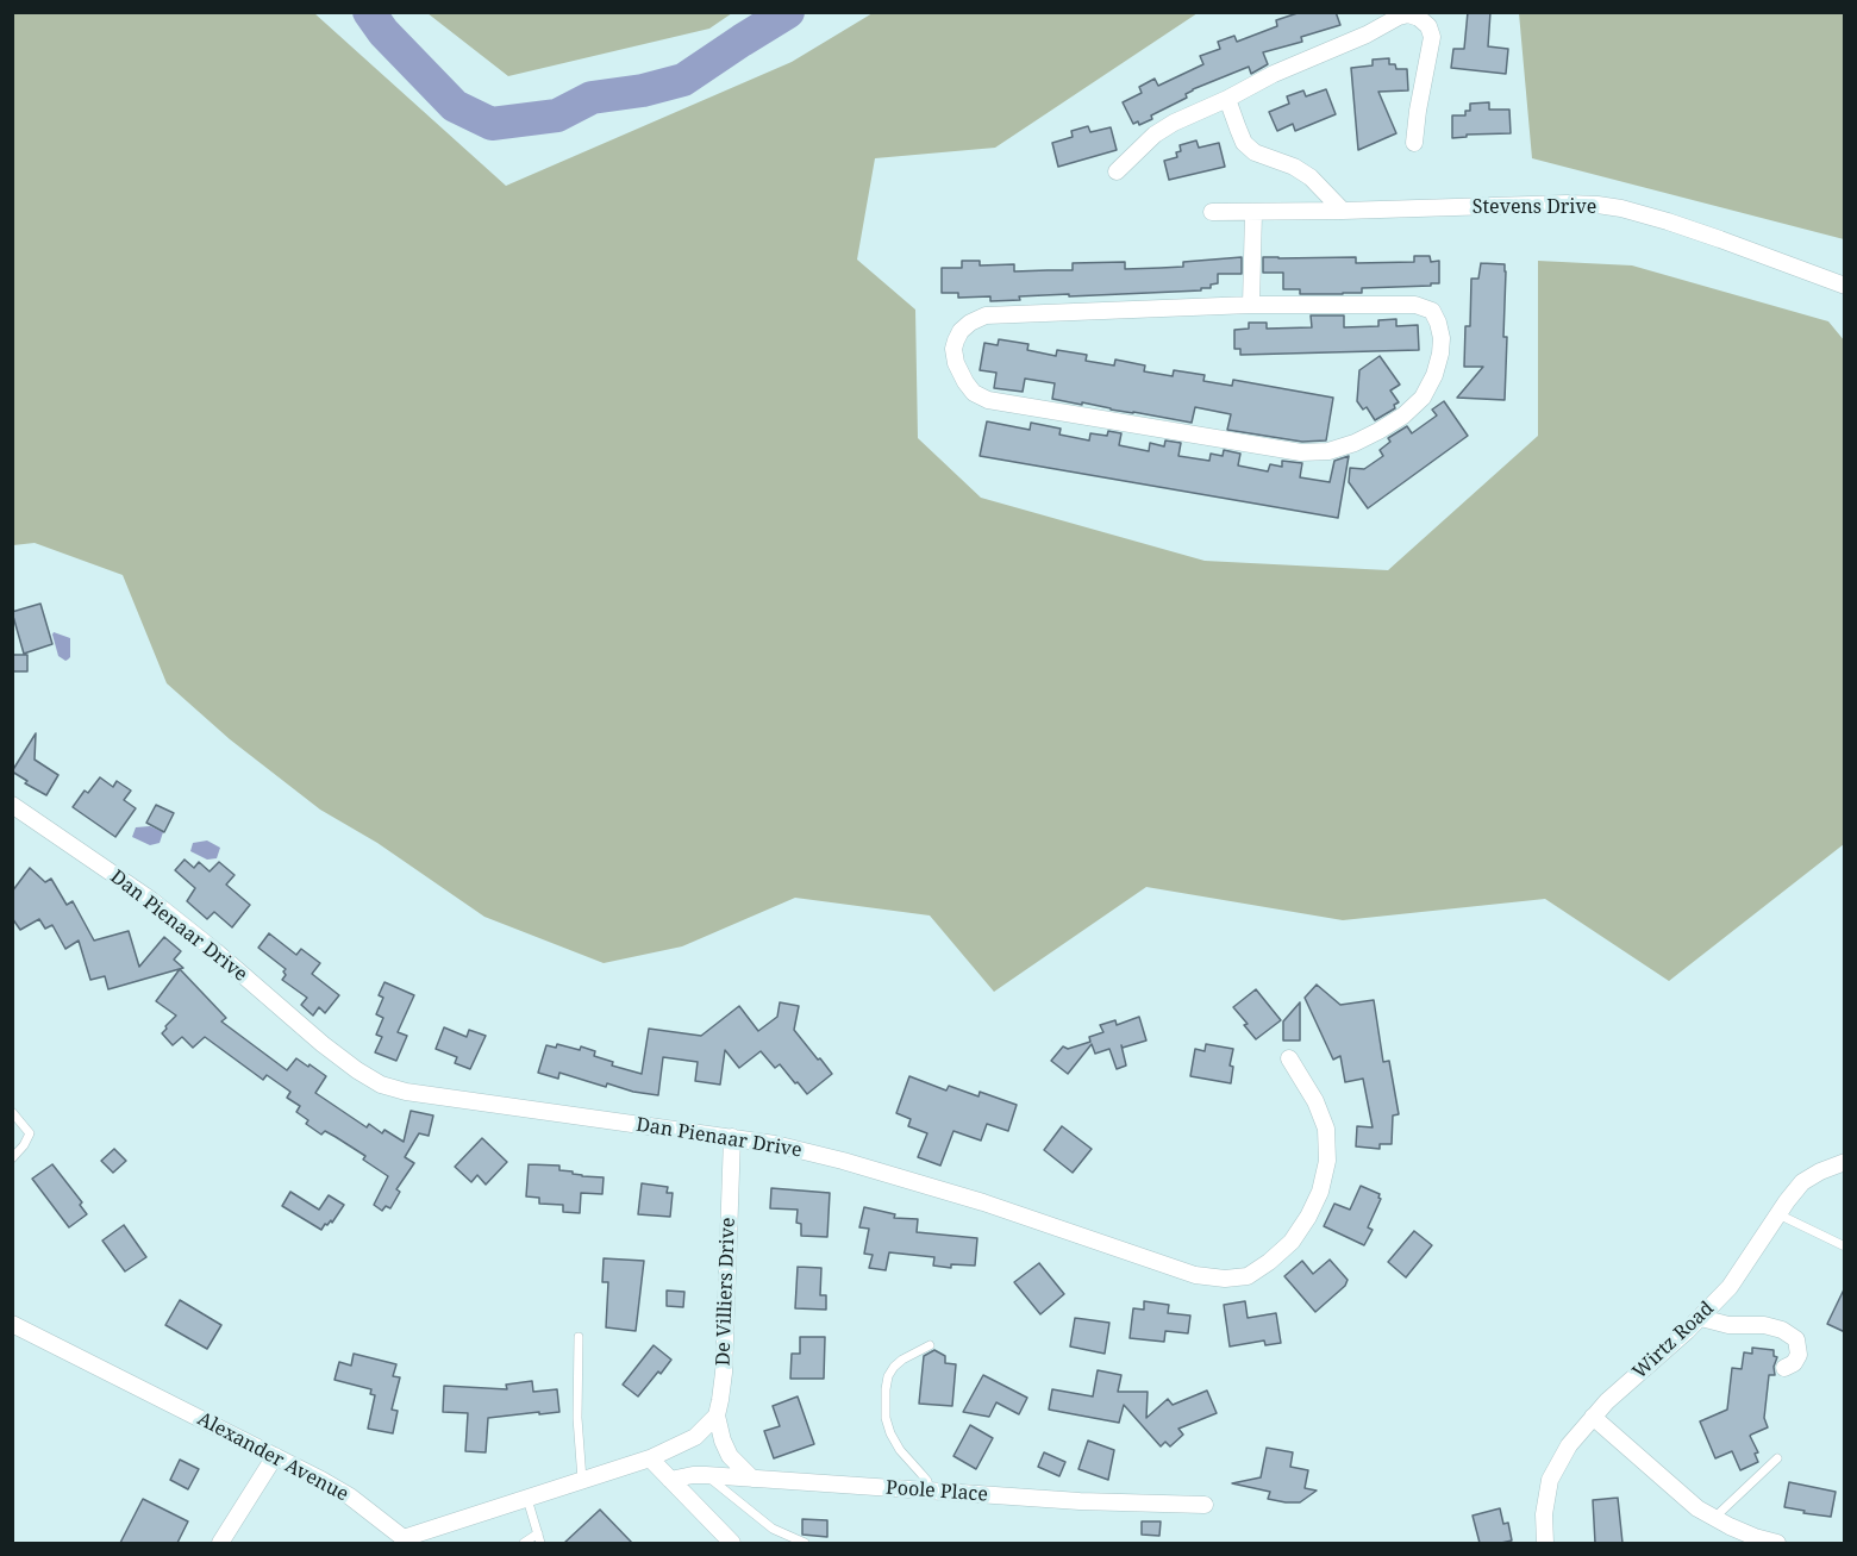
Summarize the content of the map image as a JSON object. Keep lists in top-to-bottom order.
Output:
{
  "streets": {
    "street": [
      "Stevens Drive",
      "Dan Pienaar Drive",
      "De Villiers Drive",
      "Wirtz Road",
      "Alexander Avenue",
      "Poole Place"
    ]
  },
  "crossings": [
    ["Dan Pienaar Drive", "De Villiers Drive"],
    ["De Villiers Drive", "Alexander Avenue"]
  ]
}
